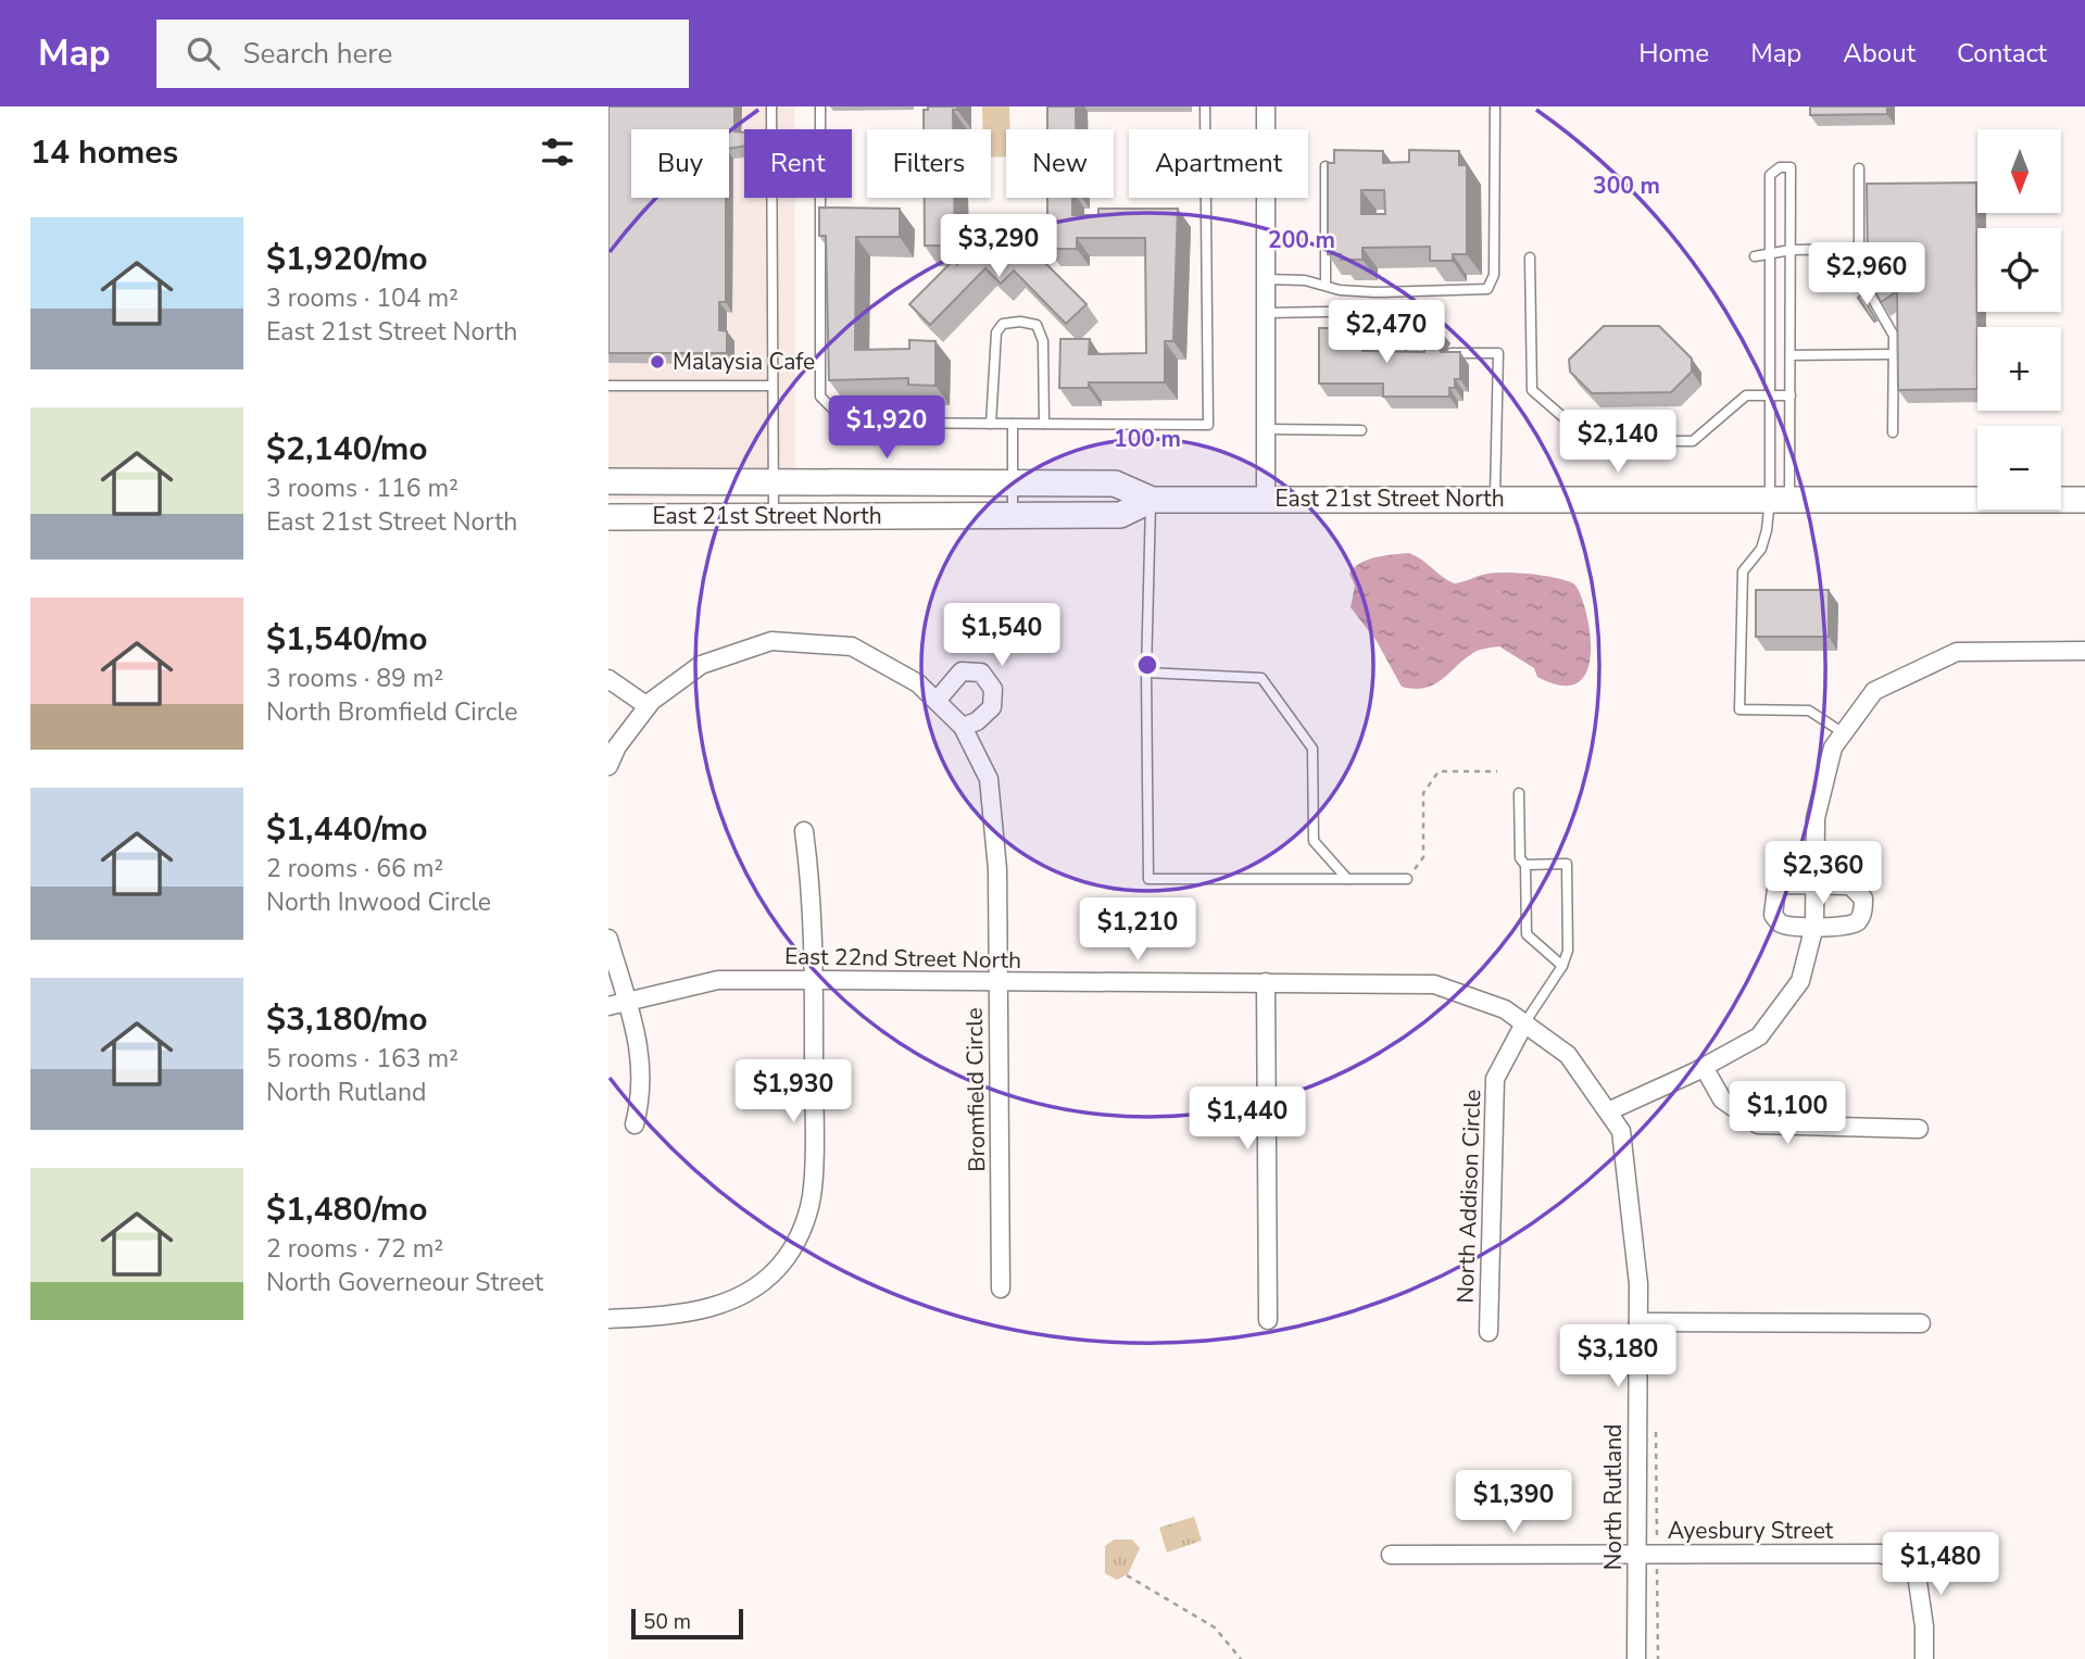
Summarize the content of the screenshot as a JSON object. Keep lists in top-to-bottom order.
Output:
{
  "streets": {
    "main road": ["East 21st Street North"],
    "street": [
      "East 22nd Street North",
      "Bromfield Circle",
      "North Addison Circle",
      "North Rutland",
      "Ayesbury Street"
    ]
  },
  "crossings": [
    ["East 22nd Street North", "Bromfield Circle"],
    ["East 22nd Street North", "North Addison Circle"],
    ["East 22nd Street North", "North Rutland"],
    ["North Rutland", "Ayesbury Street"]
  ],
  "places": ["Malaysia Cafe"],
  "scale_bar": "50 m",
  "north": "bottom",
  "page": {
    "header": "Map",
    "search": "Search here",
    "nav": [
      "Home",
      "Map",
      "About",
      "Contact"
    ],
    "heading": "14 homes",
    "map_buttons": ["+", "−"],
    "chip": [
      "Buy",
      "Rent",
      "Filters",
      "New",
      "Apartment"
    ],
    "list": [
      {
        "name": "$1,920/mo",
        "note": "3 rooms · 104 m² · East 21st Street North"
      },
      {
        "name": "$2,140/mo",
        "note": "3 rooms · 116 m² · East 21st Street North"
      },
      {
        "name": "$1,540/mo",
        "note": "3 rooms · 89 m² · North Bromfield Circle"
      },
      {
        "name": "$1,440/mo",
        "note": "2 rooms · 66 m² · North Inwood Circle"
      },
      {
        "name": "$3,180/mo",
        "note": "5 rooms · 163 m² · North Rutland"
      },
      {
        "name": "$1,480/mo",
        "note": "2 rooms · 72 m² · North Governeour Street"
      }
    ],
    "price": [
      "$3,290",
      "$2,960",
      "$2,470",
      "$1,920",
      "$2,140",
      "$1,540",
      "$2,360",
      "$1,210",
      "$1,930",
      "$1,100",
      "$1,440",
      "$3,180",
      "$1,390",
      "$1,480"
    ],
    "scale": "50 m"
  },
  "rings": ["300 m", "200 m", "100 m"]
}
